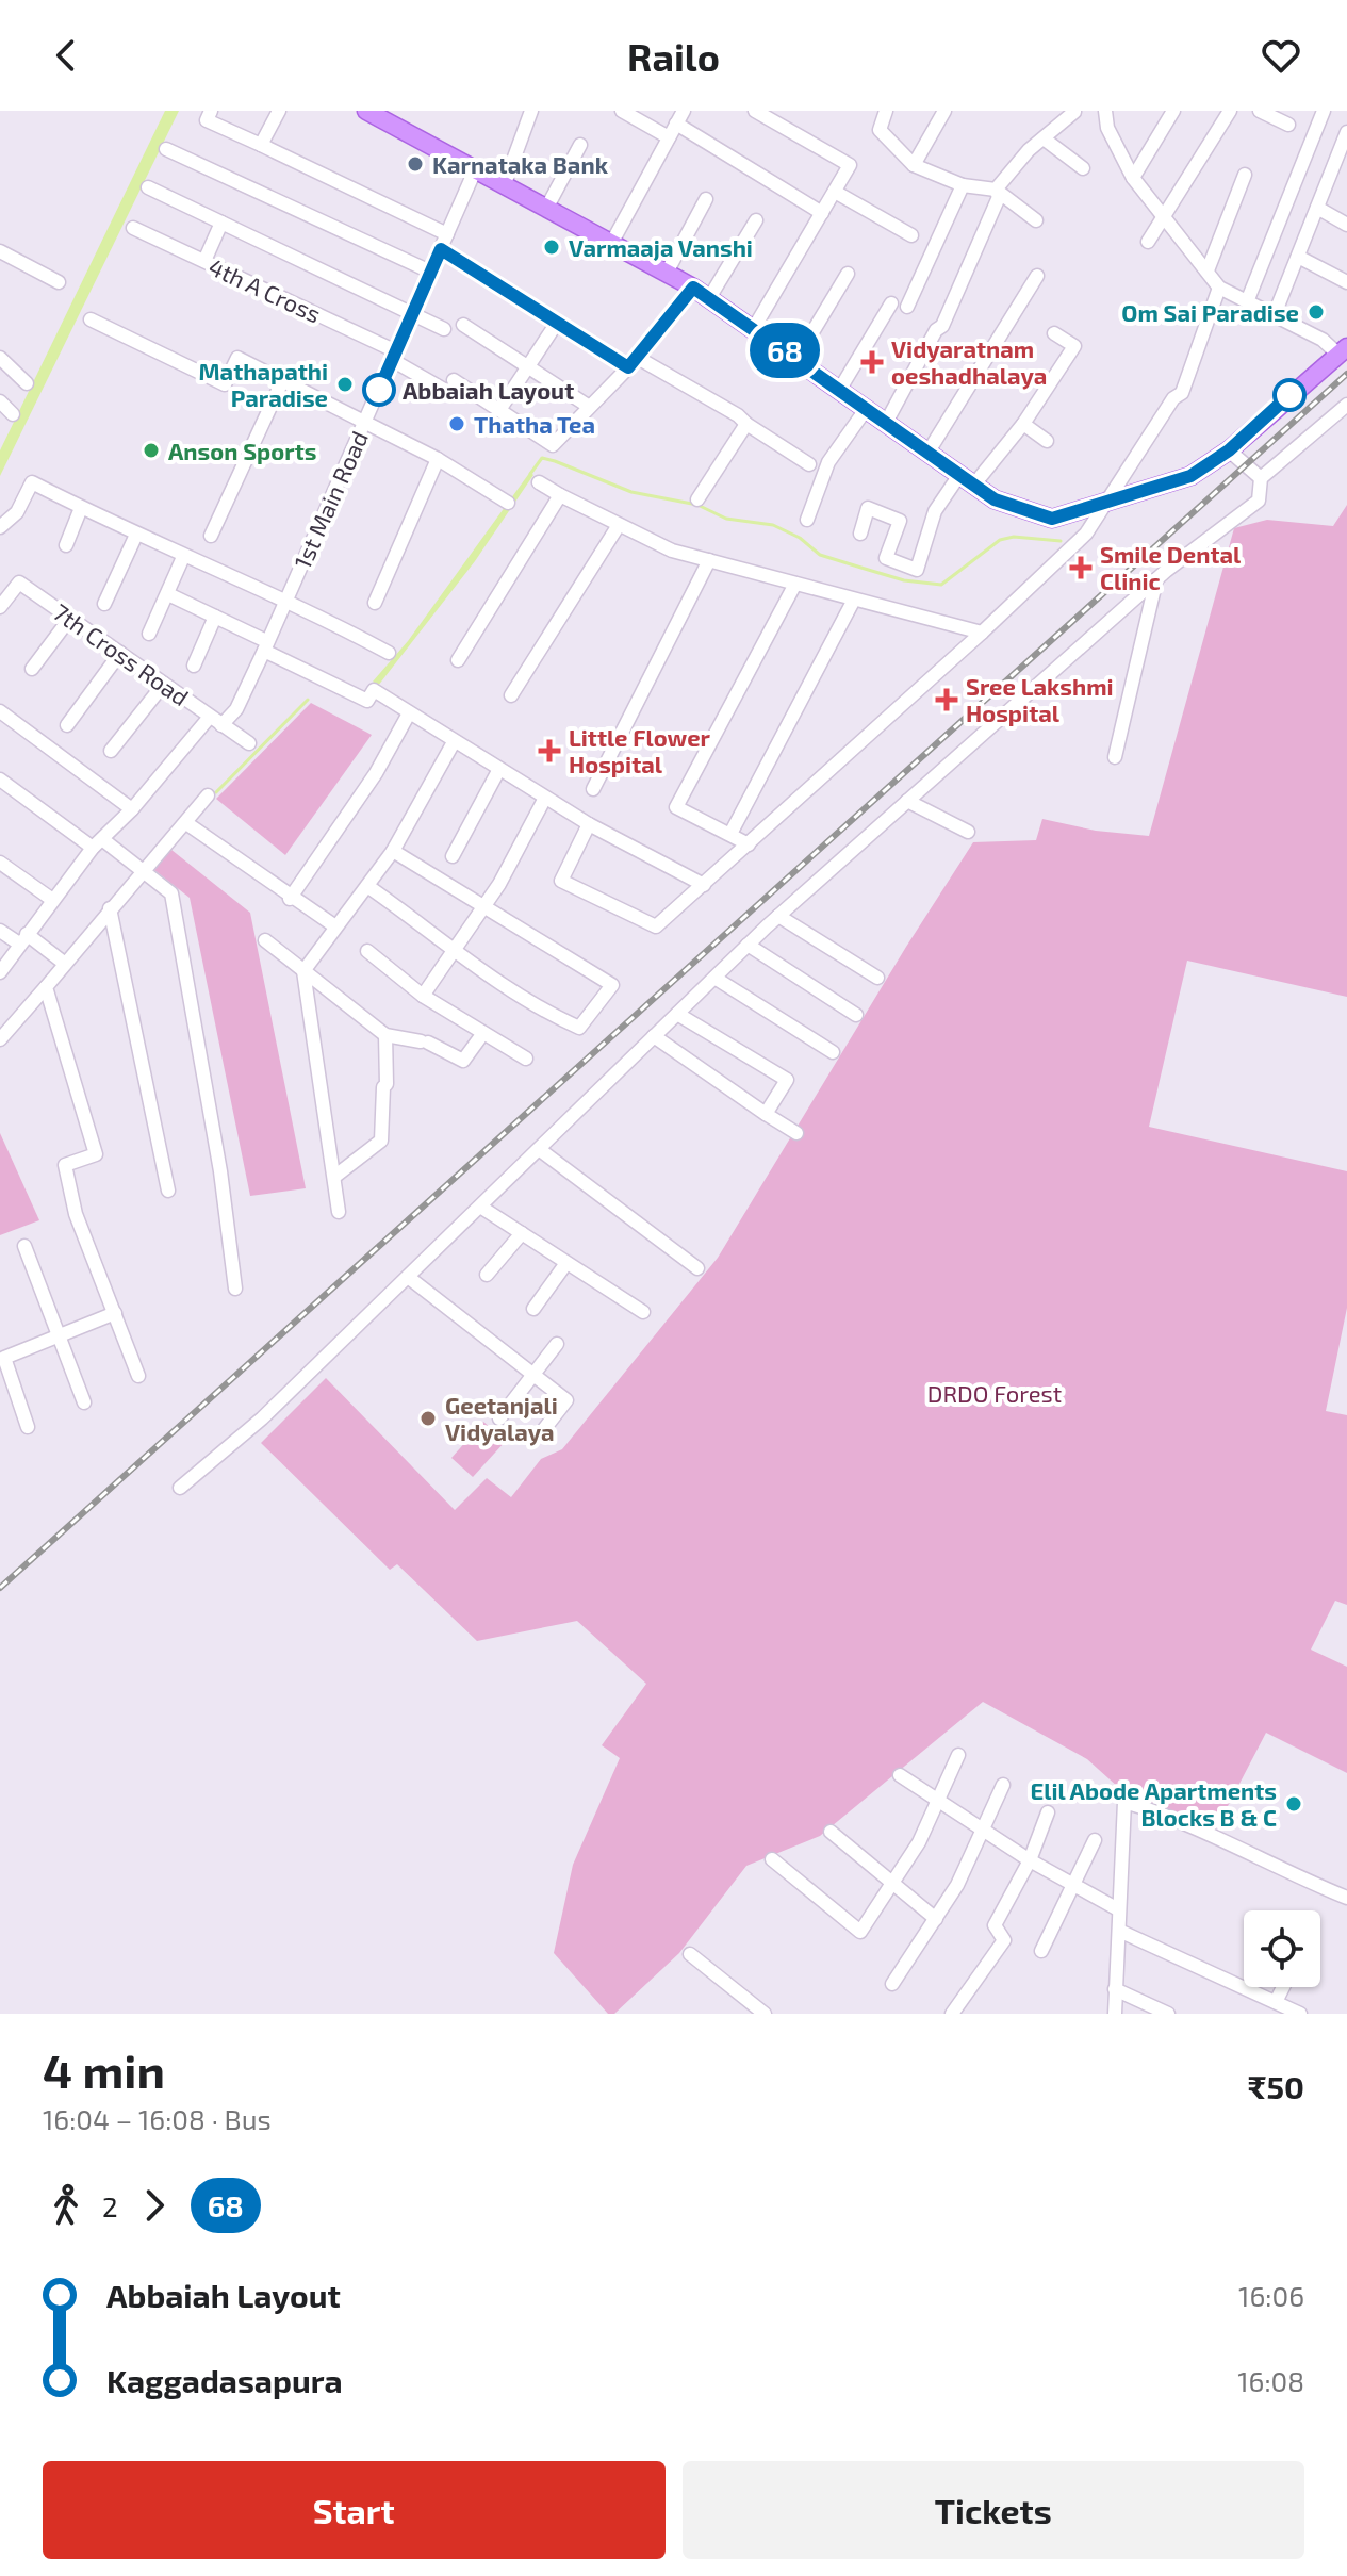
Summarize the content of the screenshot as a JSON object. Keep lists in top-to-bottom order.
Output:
{
  "streets": {
    "street": ["4th A Cross", "1st Main Road", "7th Cross Road"]
  },
  "crossings": [
    ["4th A Cross", "1st Main Road"],
    ["1st Main Road", "7th Cross Road"]
  ],
  "parks": ["DRDO Forest"],
  "places": {
    "other": [
      "Karnataka Bank",
      "Varmaaja Vanshi",
      "Om Sai Paradise",
      "Mathapathi Paradise",
      "Abbaiah Layout",
      "Thatha Tea",
      "Anson Sports",
      "Geetanjali Vidyalaya",
      "Elil Abode Apartments Blocks B & C"
    ],
    "health": [
      "Vidyaratnam oeshadhalaya",
      "Smile Dental Clinic",
      "Sree Lakshmi Hospital",
      "Little Flower Hospital"
    ]
  },
  "lines": ["bus line 68"],
  "page": {
    "header": "Railo",
    "on_map": "68",
    "heading": ["4 min", "16:04 – 16:08 · Bus", "₹50"],
    "legs": ["2", "68"],
    "list": [
      {
        "name": "Abbaiah Layout",
        "value": "16:06"
      },
      {
        "name": "Kaggadasapura",
        "value": "16:08"
      }
    ],
    "buttons": ["Start", "Tickets"]
  }
}
